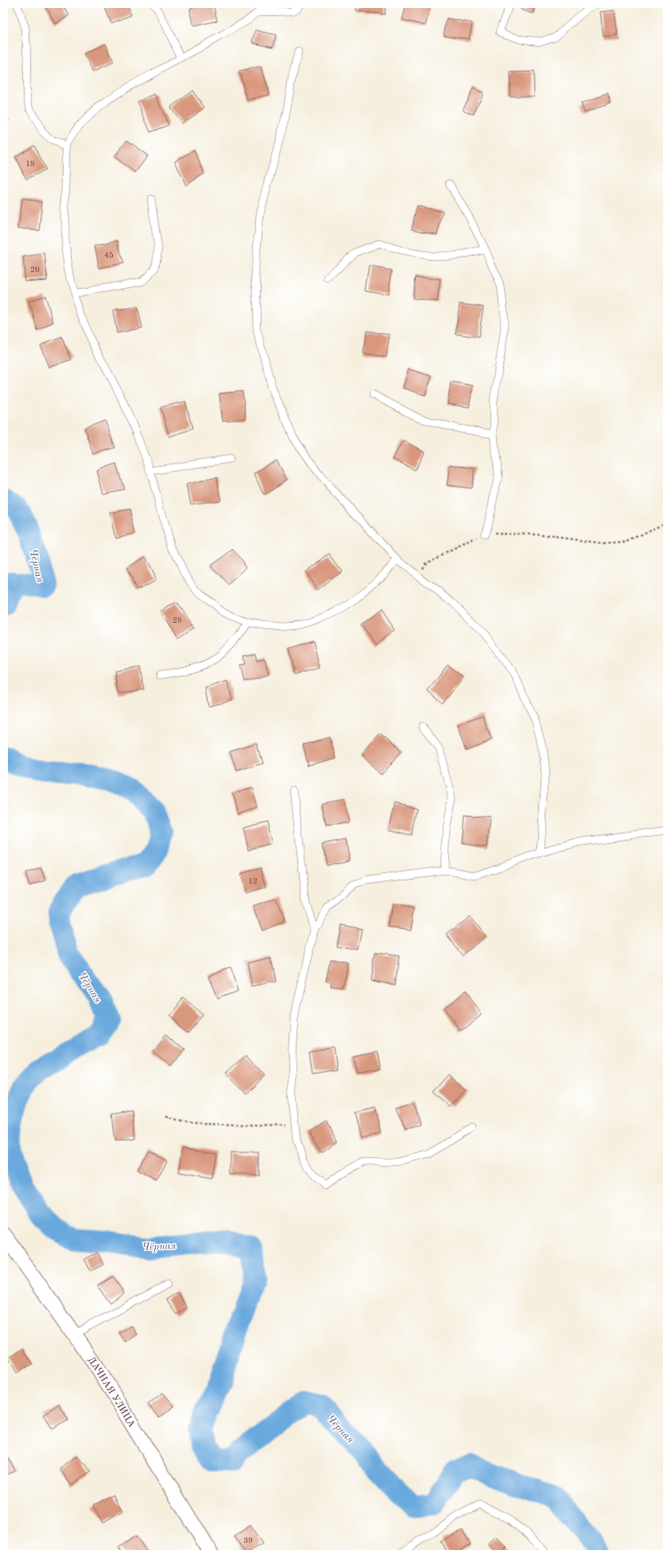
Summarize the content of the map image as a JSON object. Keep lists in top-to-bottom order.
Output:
{
  "streets": {
    "street": ["ДАЧНАЯ УЛИЦА"]
  },
  "water": ["Чёрная"],
  "house_numbers": [
    "18",
    "45",
    "20",
    "28",
    "12",
    "39"
  ]
}
